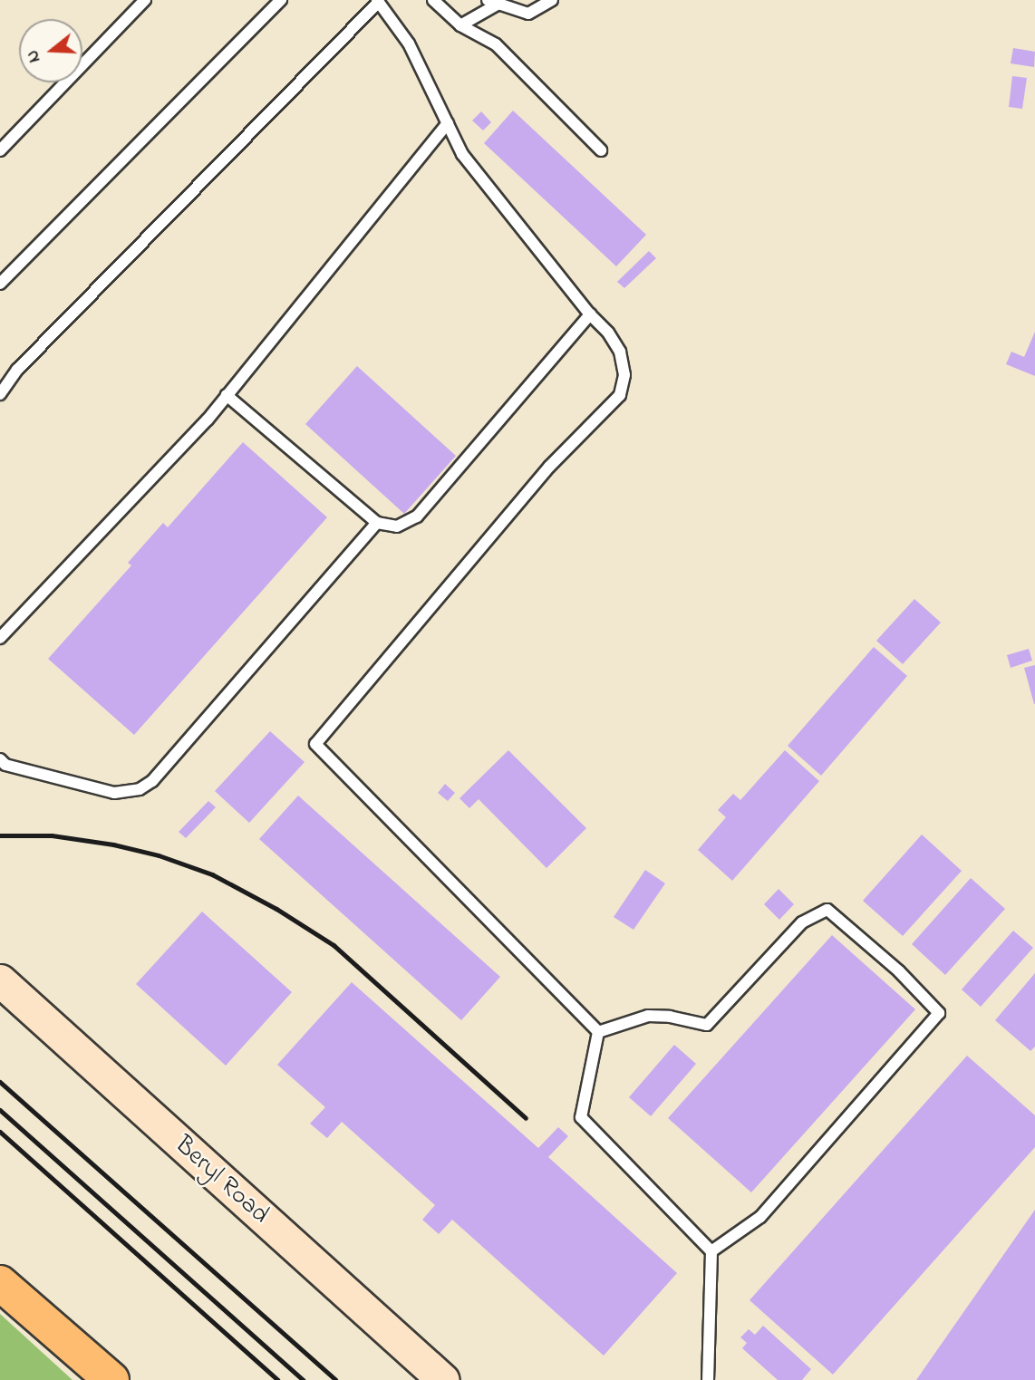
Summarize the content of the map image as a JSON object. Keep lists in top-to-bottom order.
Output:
{
  "streets": {
    "street": ["Beryl Road"]
  },
  "north": "left"
}
